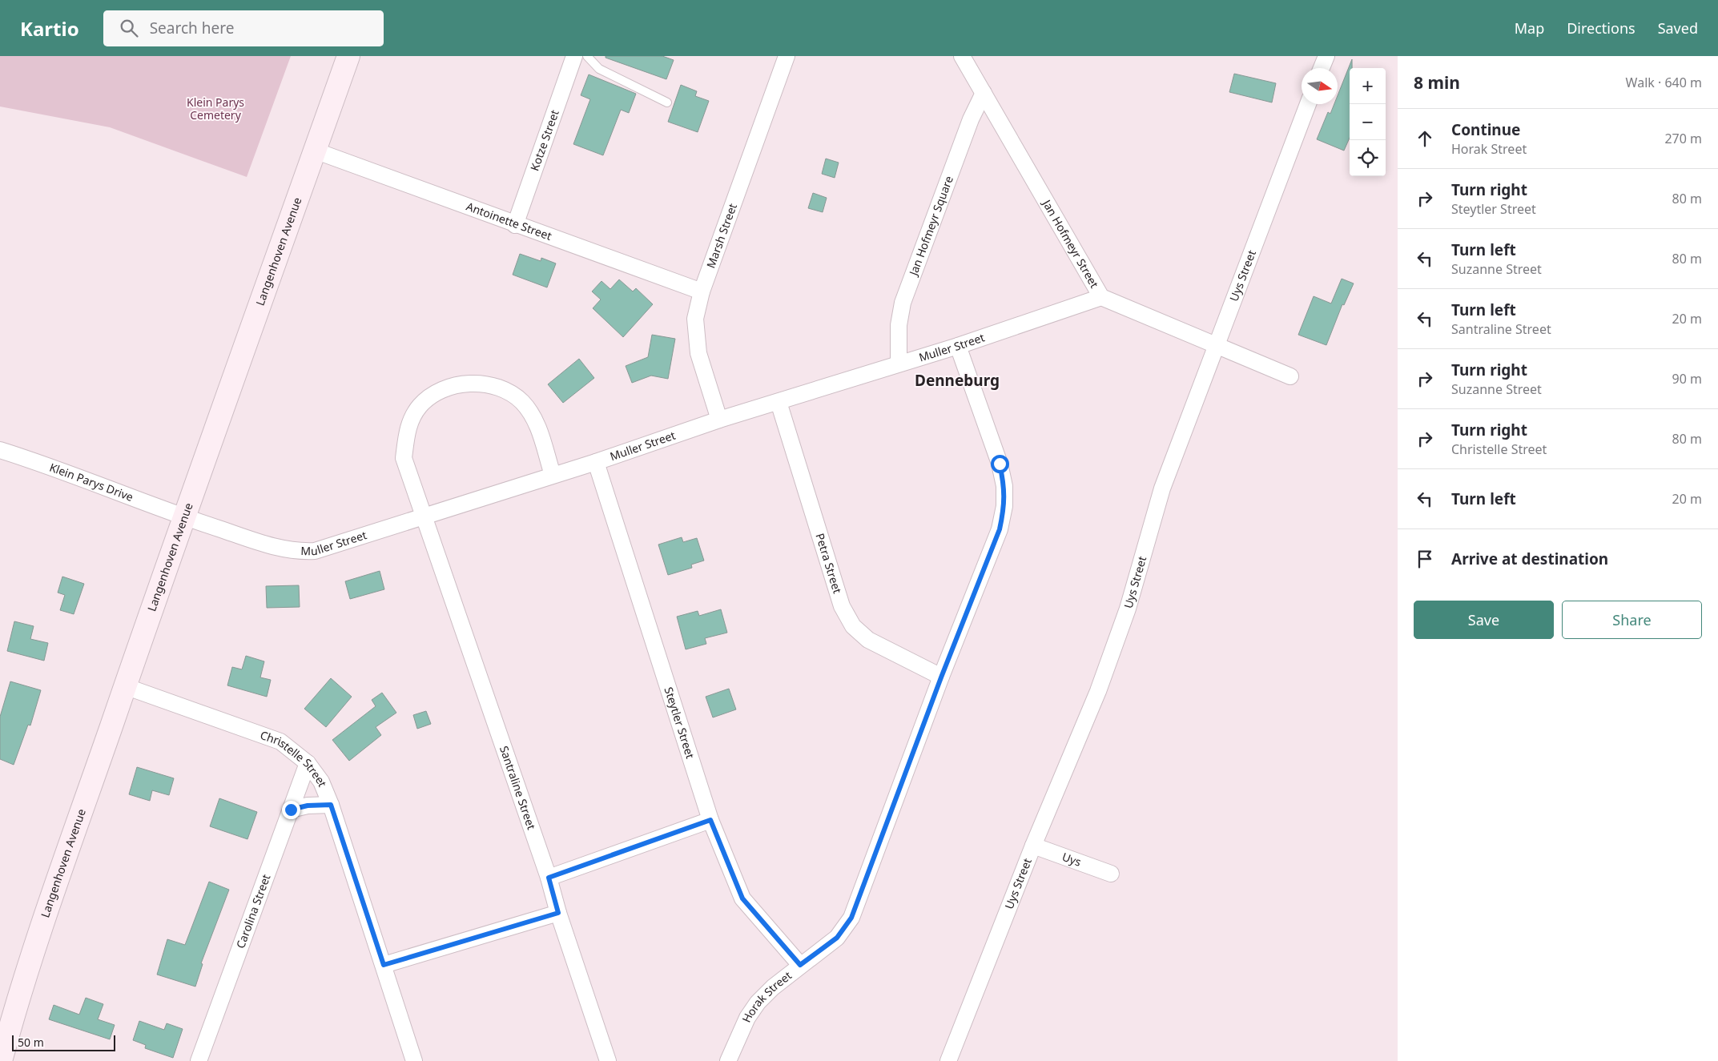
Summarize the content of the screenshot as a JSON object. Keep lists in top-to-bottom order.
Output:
{
  "streets": {
    "street": [
      "Kotze Street",
      "Antoinette Street",
      "Jan Hofmeyr Square",
      "Marsh Street",
      "Jan Hofmeyr Street",
      "Langenhoven Avenue",
      "Uys Street",
      "Muller Street",
      "Klein Parys Drive",
      "Petra Street",
      "Steytler Street",
      "Christelle Street",
      "Santraline Street",
      "Uys",
      "Carolina Street",
      "Horak Street"
    ]
  },
  "crossings": [
    ["Kotze Street", "Antoinette Street"],
    ["Antoinette Street", "Marsh Street"],
    ["Antoinette Street", "Langenhoven Avenue"],
    ["Jan Hofmeyr Square", "Jan Hofmeyr Street"],
    ["Jan Hofmeyr Square", "Muller Street"],
    ["Marsh Street", "Muller Street"],
    ["Jan Hofmeyr Street", "Uys Street"],
    ["Jan Hofmeyr Street", "Muller Street"],
    ["Langenhoven Avenue", "Muller Street"],
    ["Langenhoven Avenue", "Klein Parys Drive"],
    ["Langenhoven Avenue", "Christelle Street"],
    ["Uys Street", "Uys"],
    ["Muller Street", "Klein Parys Drive"],
    ["Muller Street", "Petra Street"],
    ["Muller Street", "Steytler Street"],
    ["Muller Street", "Santraline Street"],
    ["Muller Street", "Horak Street"],
    ["Petra Street", "Horak Street"],
    ["Steytler Street", "Horak Street"],
    ["Christelle Street", "Carolina Street"]
  ],
  "districts": ["Denneburg"],
  "parks": ["Klein Parys Cemetery"],
  "scale_bar": "50 m",
  "north": "right",
  "page": {
    "header": "Kartio",
    "search": "Search here",
    "nav": ["Map", "Directions", "Saved"],
    "heading": ["8 min", "Walk · 640 m"],
    "map_buttons": ["+", "−"],
    "list": [
      ["Continue", "Horak Street", "270 m"],
      ["Turn right", "Steytler Street", "80 m"],
      ["Turn left", "Suzanne Street", "80 m"],
      ["Turn left", "Santraline Street", "20 m"],
      ["Turn right", "Suzanne Street", "90 m"],
      ["Turn right", "Christelle Street", "80 m"],
      ["Turn left", "20 m"],
      "Arrive at destination"
    ],
    "buttons": ["Save", "Share"],
    "scale": "50 m"
  }
}
